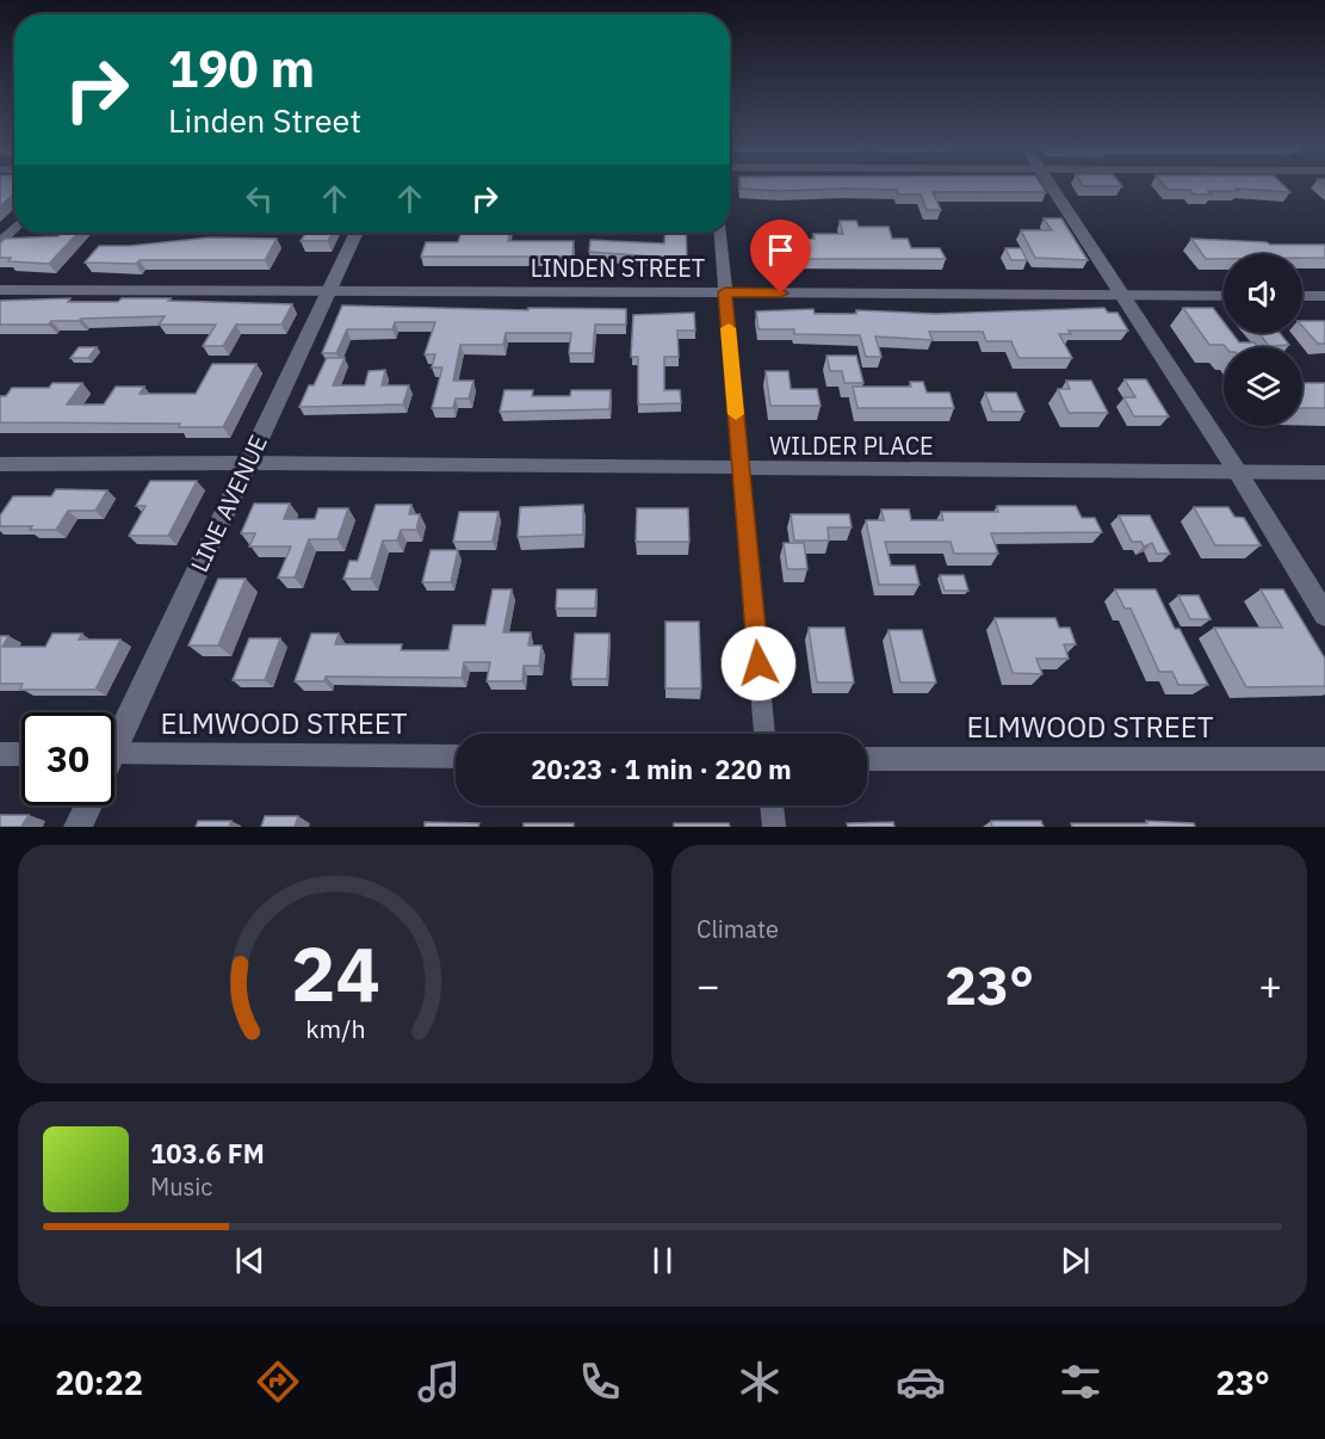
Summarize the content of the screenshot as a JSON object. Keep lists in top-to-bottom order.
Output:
{
  "streets": {
    "street": [
      "LINDEN STREET",
      "WILDER PLACE",
      "LINE AVENUE",
      "ELMWOOD STREET"
    ]
  },
  "crossings": [
    ["LINDEN STREET", "LINE AVENUE"],
    ["WILDER PLACE", "LINE AVENUE"]
  ],
  "page": {
    "turn": ["190 m", "Linden Street"],
    "limit": "30",
    "trip": "20:23 · 1 min · 220 m",
    "tile": "Climate",
    "heat": ["−", "23°", "+"],
    "song": ["103.6 FM", "Music"],
    "tabs": ["20:22", "23°"],
    "gauge": ["24", "km/h"]
  }
}
